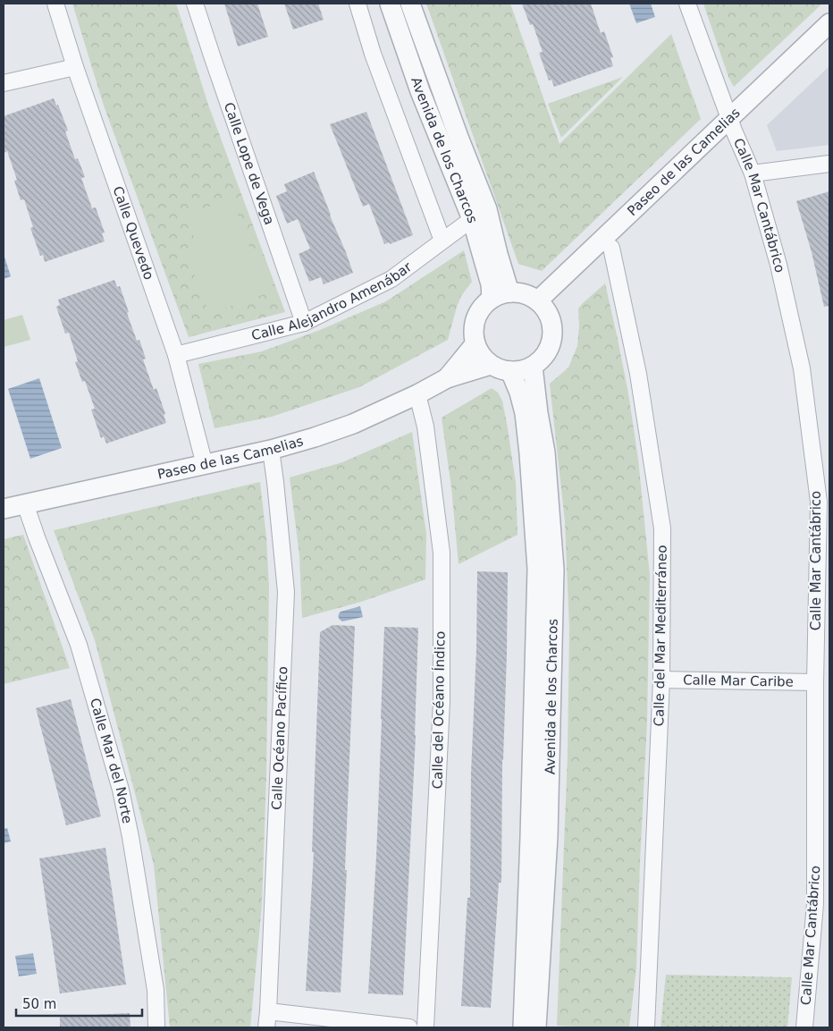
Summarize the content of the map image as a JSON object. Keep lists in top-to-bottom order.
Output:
{
  "streets": {
    "street": [
      "Avenida de los Charcos",
      "Paseo de las Camelias",
      "Calle Lope de Vega",
      "Calle Mar Cantábrico",
      "Calle Quevedo",
      "Calle Alejandro Amenábar",
      "Calle del Mar Mediterráneo",
      "Calle Mar Caribe",
      "Calle del Océano Índico",
      "Calle Océano Pacífico",
      "Calle Mar del Norte"
    ]
  },
  "crossings": [
    ["Avenida de los Charcos", "Paseo de las Camelias"],
    ["Avenida de los Charcos", "Calle Alejandro Amenábar"],
    ["Paseo de las Camelias", "Calle Mar Cantábrico"],
    ["Paseo de las Camelias", "Calle Quevedo"],
    ["Paseo de las Camelias", "Calle del Mar Mediterráneo"],
    ["Paseo de las Camelias", "Calle del Océano Índico"],
    ["Paseo de las Camelias", "Calle Océano Pacífico"],
    ["Paseo de las Camelias", "Calle Mar del Norte"],
    ["Calle Lope de Vega", "Calle Alejandro Amenábar"],
    ["Calle Mar Cantábrico", "Calle Mar Caribe"],
    ["Calle Quevedo", "Calle Alejandro Amenábar"],
    ["Calle del Mar Mediterráneo", "Calle Mar Caribe"]
  ],
  "scale_bar": "50 m"
}
